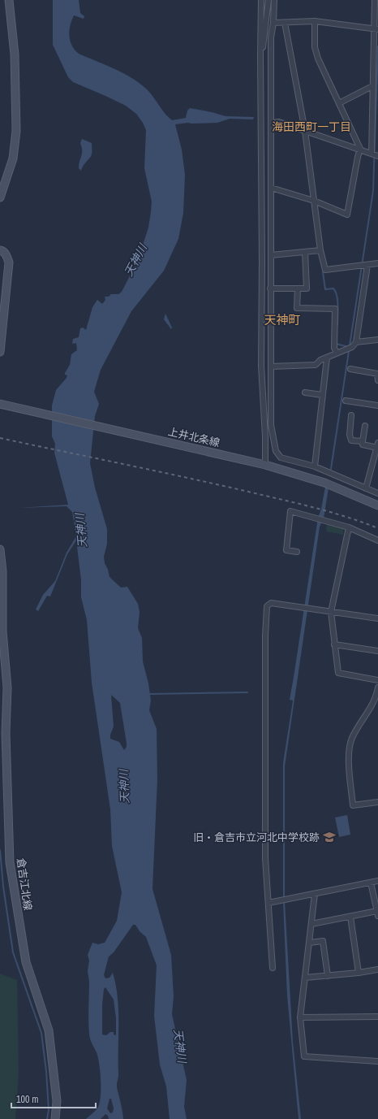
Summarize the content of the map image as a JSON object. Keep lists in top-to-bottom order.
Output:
{
  "streets": {
    "main road": ["上井北条線", "倉吉江北線"]
  },
  "districts": ["海田西町一丁目", "天神町"],
  "water": ["天神川"],
  "places": {
    "school or university": ["旧・倉吉市立河北中学校跡"]
  },
  "scale_bar": "100 m"
}
